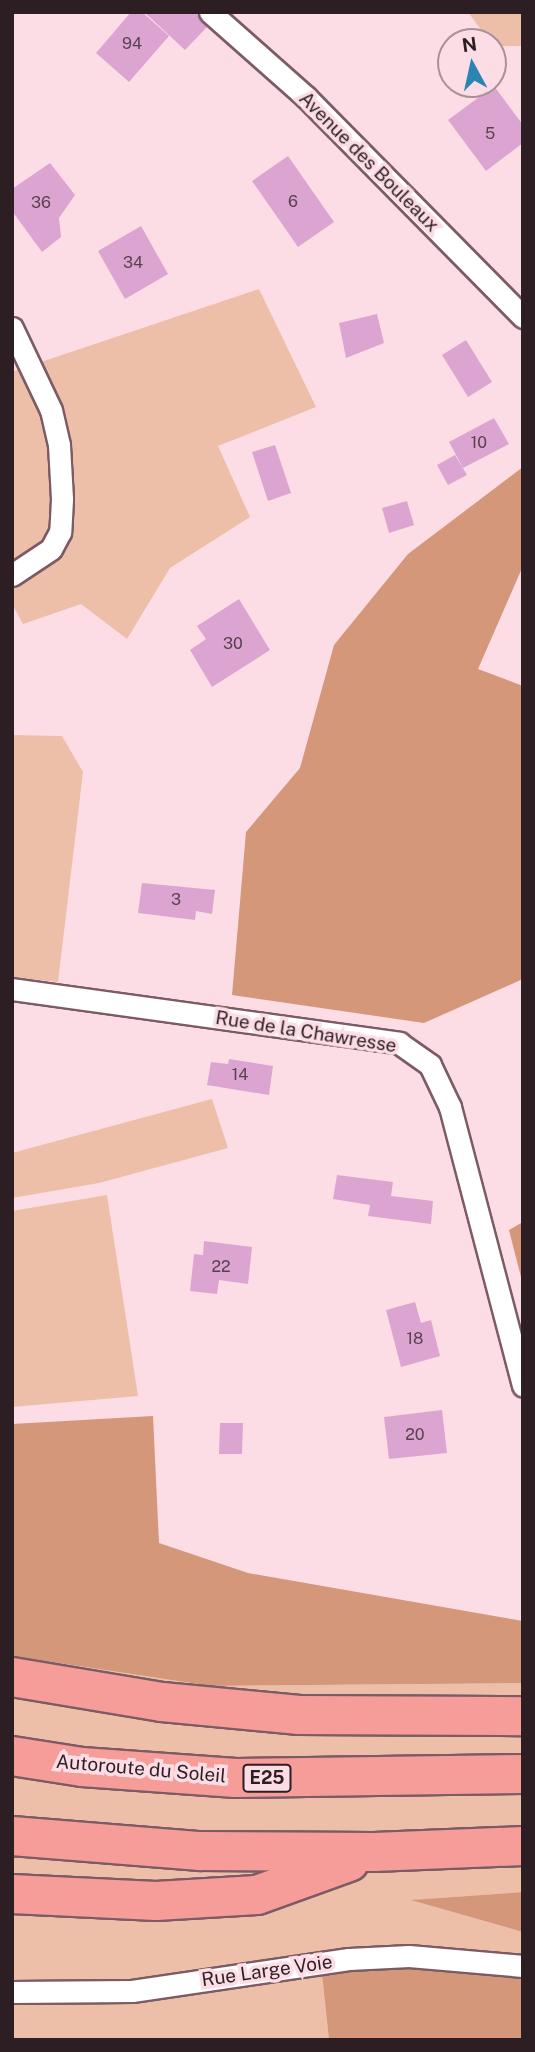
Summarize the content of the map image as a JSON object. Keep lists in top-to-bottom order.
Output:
{
  "streets": {
    "highway": ["Autoroute du Soleil", "E25"],
    "street": ["Avenue des Bouleaux", "Rue de la Chawresse", "Rue Large Voie"]
  },
  "house_numbers": [
    "94",
    "5",
    "6",
    "36",
    "34",
    "10",
    "30",
    "3",
    "14",
    "22",
    "18",
    "20"
  ],
  "north": "top"
}
